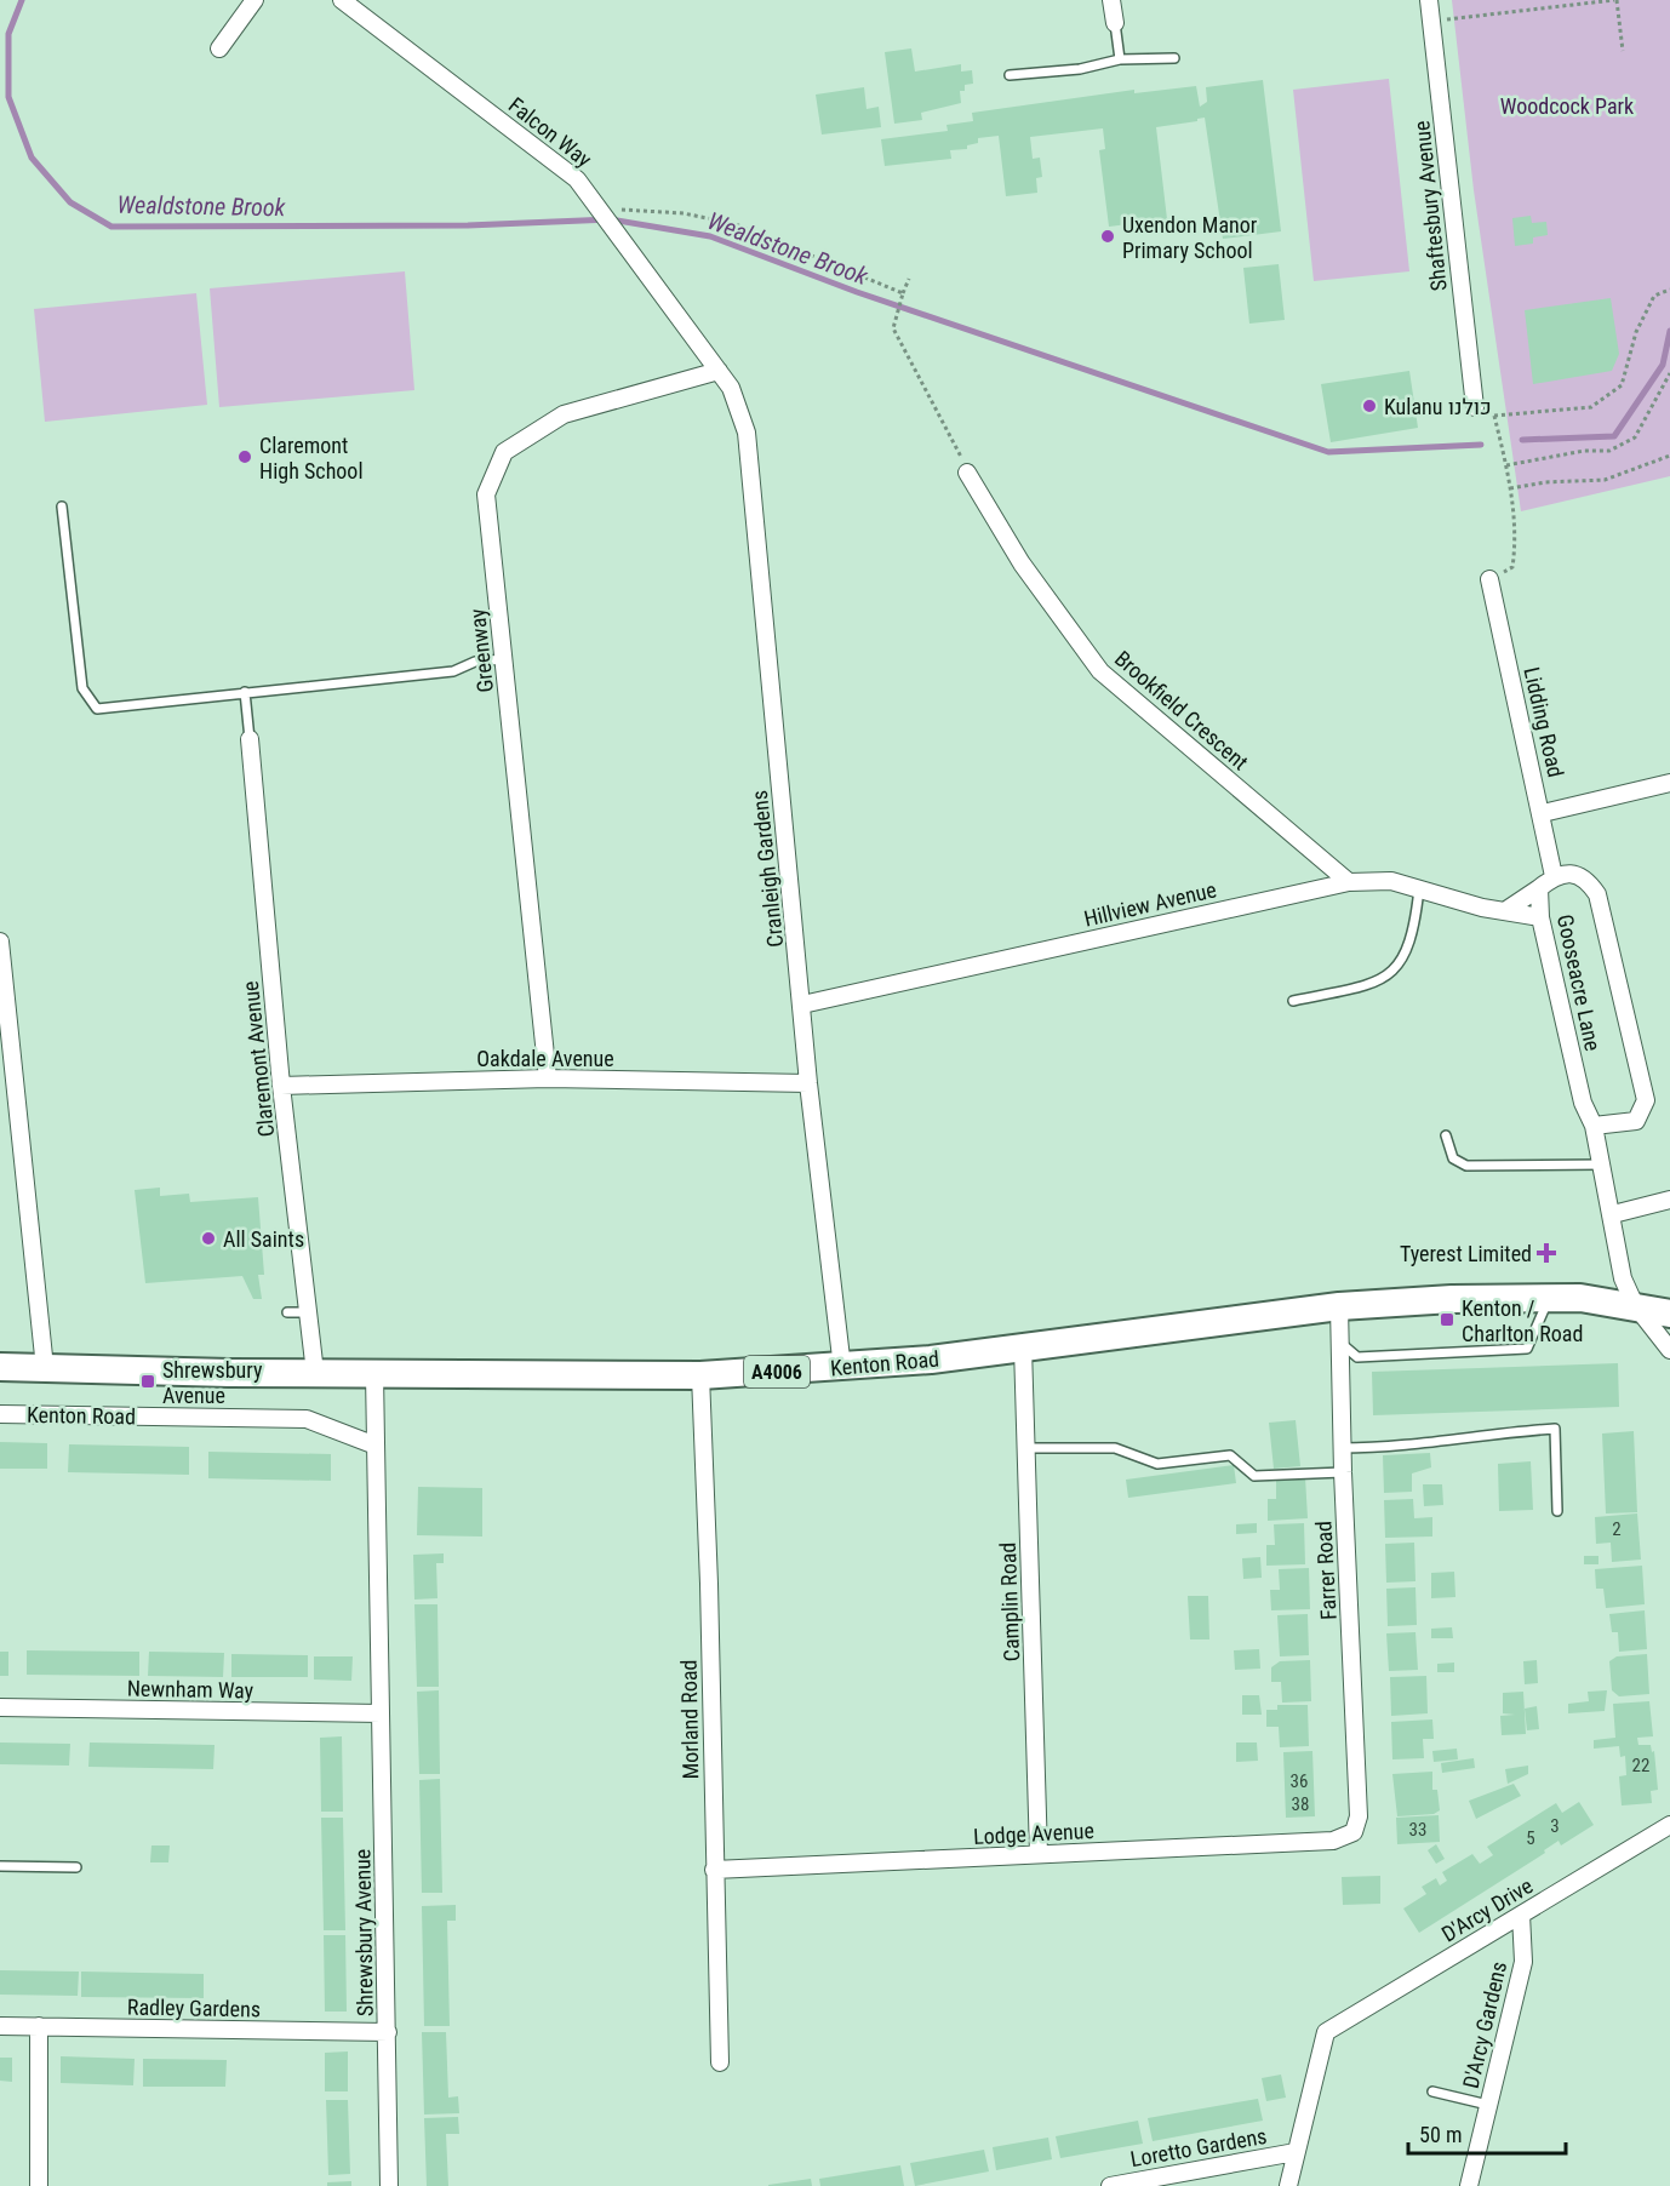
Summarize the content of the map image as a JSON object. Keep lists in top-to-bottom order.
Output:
{
  "streets": {
    "main road": ["Kenton Road", "A4006"],
    "street": [
      "Falcon Way",
      "Shaftesbury Avenue",
      "Greenway",
      "Brookfield Crescent",
      "Lidding Road",
      "Cranleigh Gardens",
      "Hillview Avenue",
      "Gooseacre Lane",
      "Oakdale Avenue",
      "Claremont Avenue",
      "Farrer Road",
      "Camplin Road",
      "Newnham Way",
      "Morland Road",
      "Lodge Avenue",
      "D'Arcy Drive",
      "Shrewsbury Avenue",
      "Radley Gardens",
      "D'Arcy Gardens",
      "Loretto Gardens"
    ]
  },
  "crossings": [
    ["Falcon Way", "Greenway"],
    ["Falcon Way", "Cranleigh Gardens"],
    ["Greenway", "Cranleigh Gardens"],
    ["Greenway", "Oakdale Avenue"],
    ["Brookfield Crescent", "Hillview Avenue"],
    ["Lidding Road", "Gooseacre Lane"],
    ["Cranleigh Gardens", "Hillview Avenue"],
    ["Cranleigh Gardens", "Oakdale Avenue"],
    ["Cranleigh Gardens", "Kenton Road"],
    ["Hillview Avenue", "Gooseacre Lane"],
    ["Gooseacre Lane", "Kenton Road"],
    ["Gooseacre Lane", "A4006"],
    ["Oakdale Avenue", "Claremont Avenue"],
    ["Claremont Avenue", "Kenton Road"],
    ["Kenton Road", "A4006"],
    ["Kenton Road", "Farrer Road"],
    ["Kenton Road", "Camplin Road"],
    ["Kenton Road", "Morland Road"],
    ["Kenton Road", "Shrewsbury Avenue"],
    ["Farrer Road", "Lodge Avenue"],
    ["Camplin Road", "Lodge Avenue"],
    ["Newnham Way", "Shrewsbury Avenue"],
    ["Morland Road", "Lodge Avenue"],
    ["D'Arcy Drive", "D'Arcy Gardens"],
    ["D'Arcy Drive", "Loretto Gardens"],
    ["Shrewsbury Avenue", "Radley Gardens"]
  ],
  "water": ["Wealdstone Brook"],
  "parks": ["Woodcock Park"],
  "places": {
    "other": [
      "Uxendon Manor Primary School",
      "Kulanu כולנו",
      "Claremont High School",
      "All Saints"
    ],
    "health": ["Tyerest Limited"],
    "transit": ["Kenton / Charlton Road", "Shrewsbury Avenue"]
  },
  "house_numbers": [
    "2",
    "22",
    "36",
    "38",
    "3",
    "33",
    "5"
  ],
  "scale_bar": "50 m"
}
